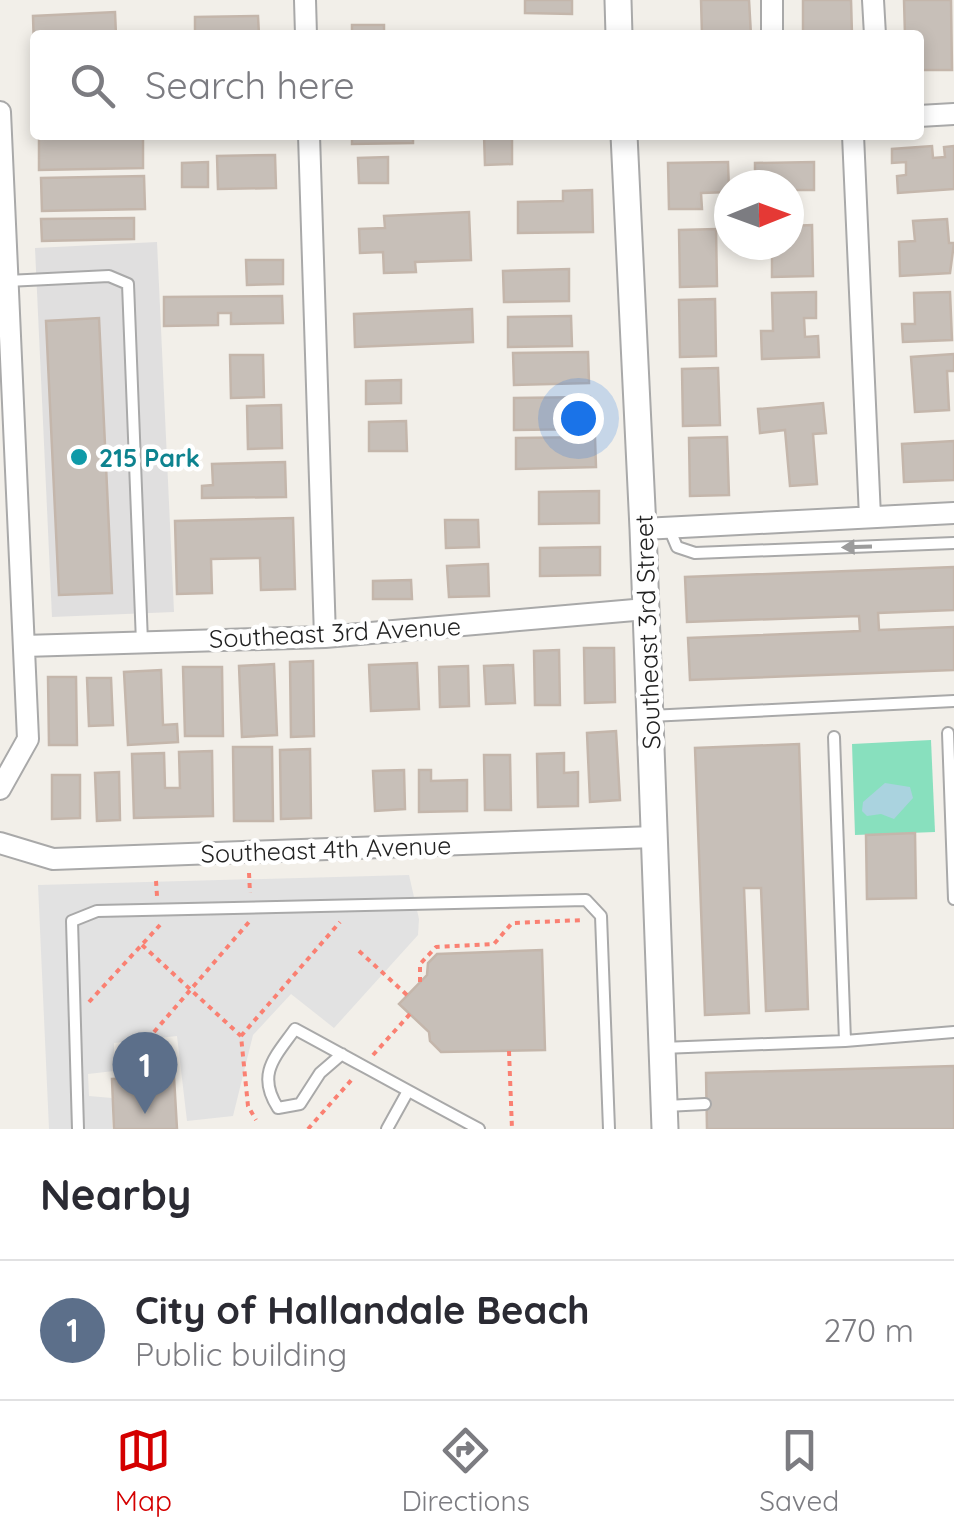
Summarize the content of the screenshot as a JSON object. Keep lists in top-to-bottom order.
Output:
{
  "streets": {
    "street": ["Southeast 3rd Avenue", "Southeast 3rd Street", "Southeast 4th Avenue"]
  },
  "crossings": [
    ["Southeast 3rd Avenue", "Southeast 3rd Street"],
    ["Southeast 3rd Street", "Southeast 4th Avenue"]
  ],
  "places": ["215 Park"],
  "north": "right",
  "page": {
    "search": "Search here",
    "pins": "1",
    "heading": "Nearby",
    "list": [
      {
        "mark": "1",
        "name": "City of Hallandale Beach",
        "note": "Public building",
        "value": "270 m"
      }
    ],
    "nav": ["Map", "Directions", "Saved"]
  }
}
